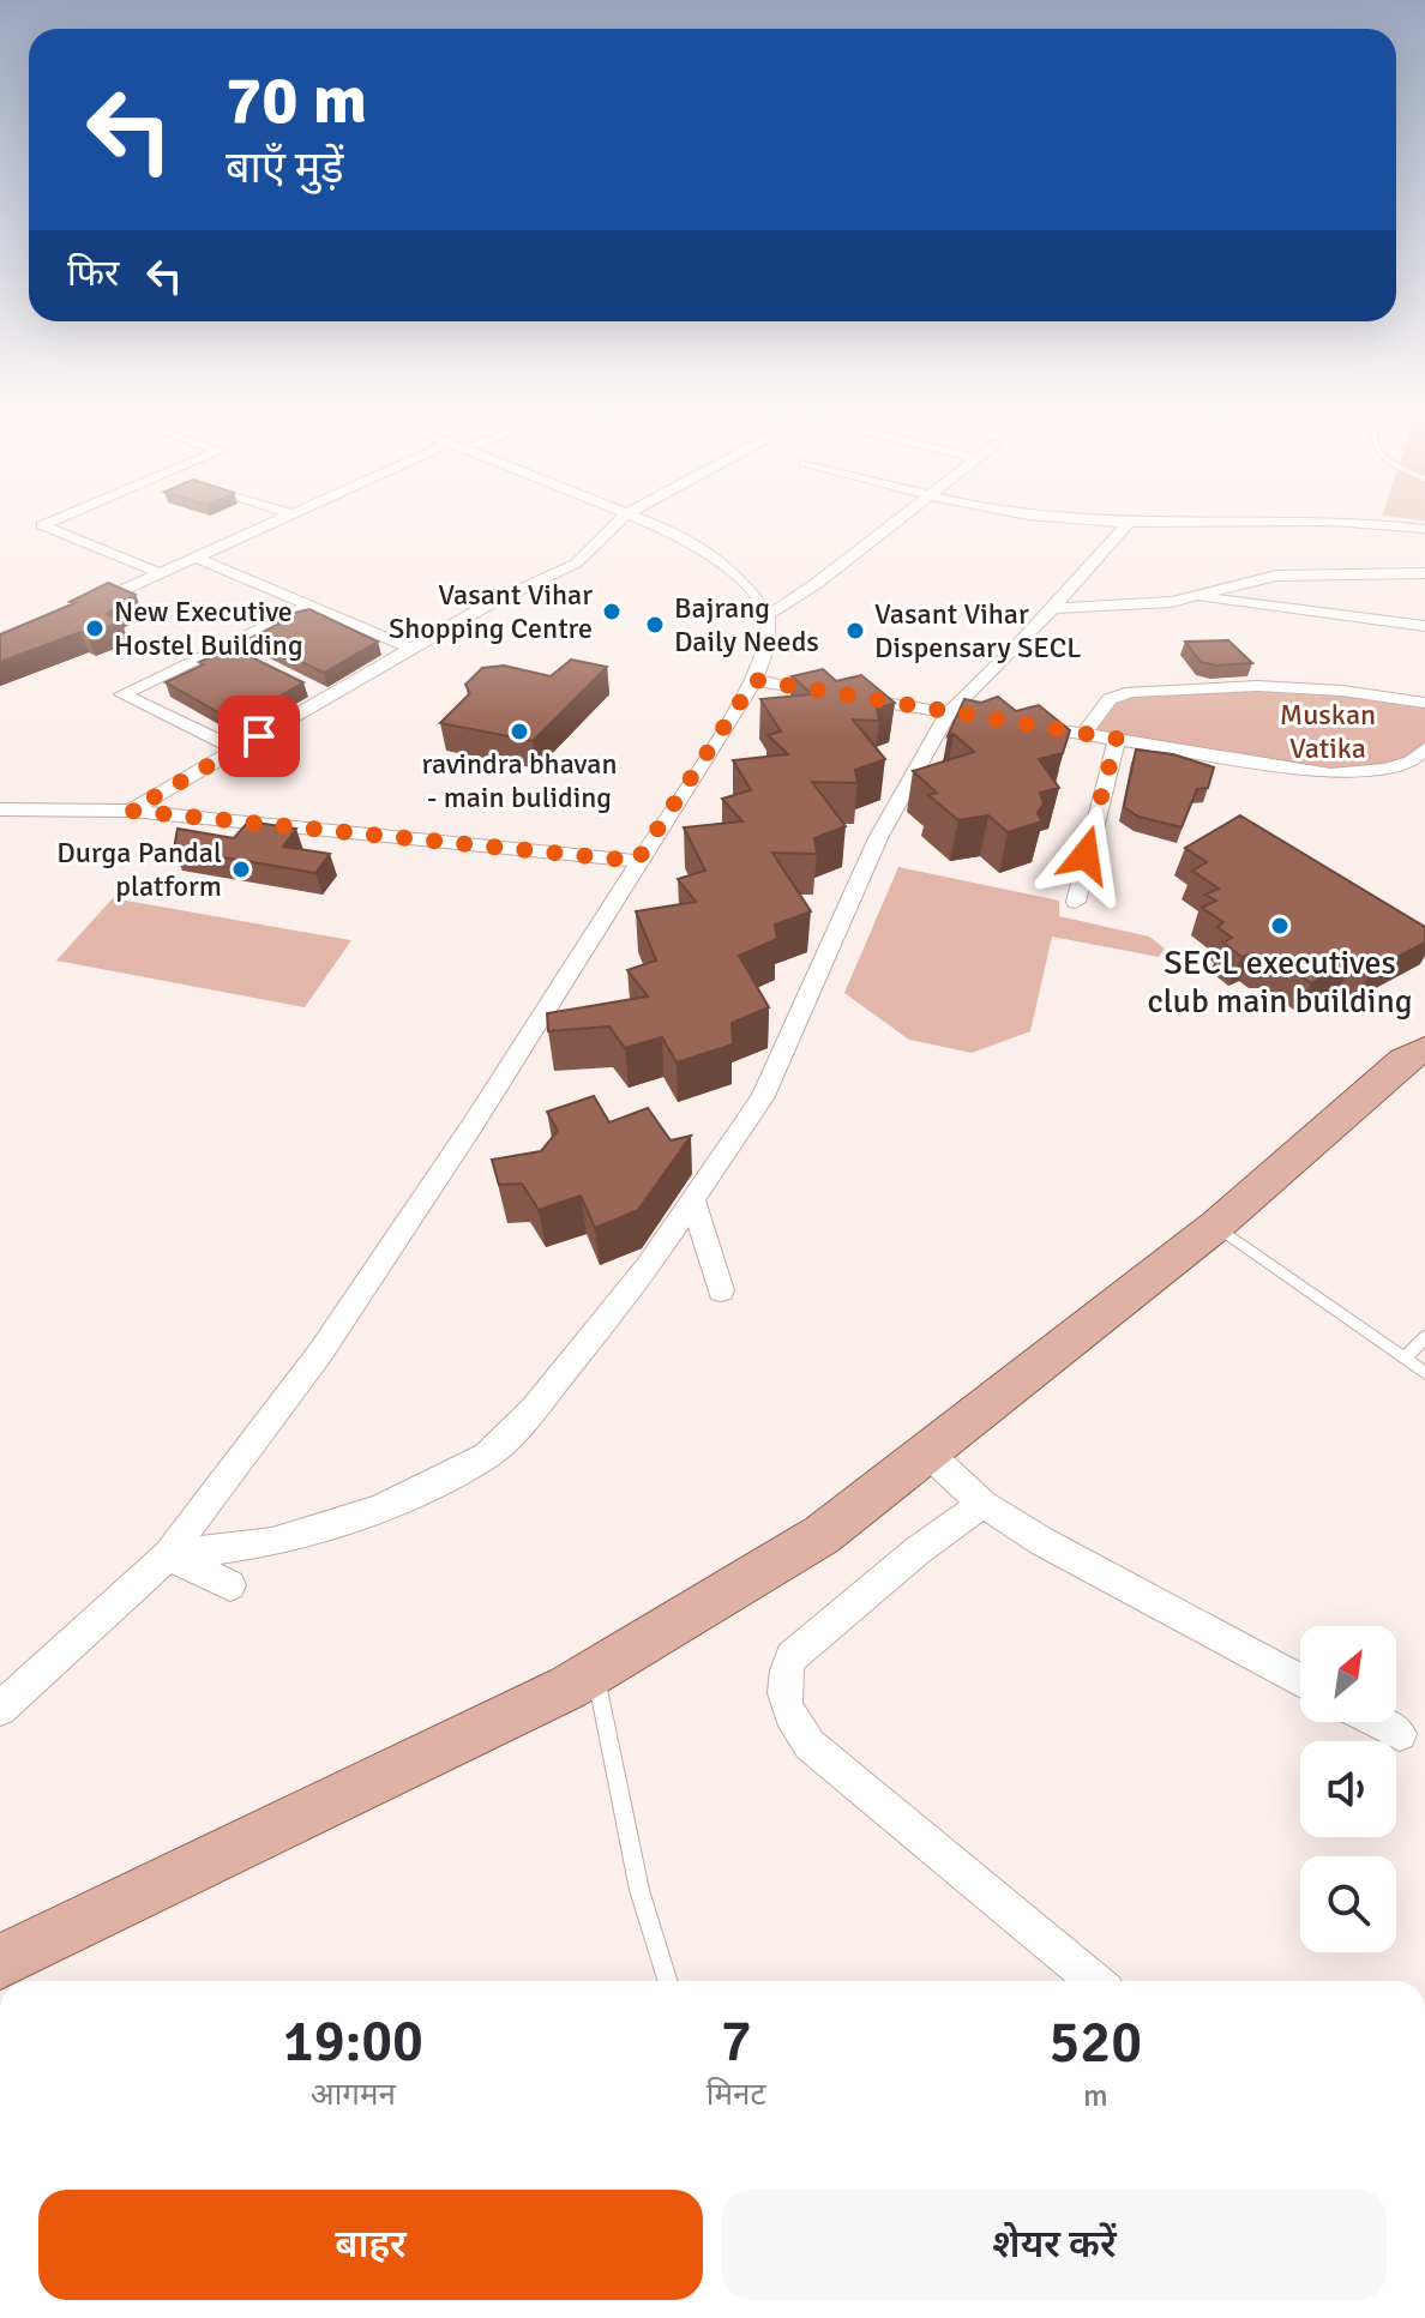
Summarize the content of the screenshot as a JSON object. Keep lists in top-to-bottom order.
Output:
{
  "parks": ["Muskan Vatika"],
  "places": [
    "Vasant Vihar Shopping Centre",
    "Bajrang Daily Needs",
    "New Executive Hostel Building",
    "Vasant Vihar Dispensary SECL",
    "ravindra bhavan - main buliding",
    "Durga Pandal platform",
    "SECL executives club main building"
  ],
  "north": "top right",
  "page": {
    "turn": ["70 m", "बाएँ मुड़ें"],
    "then": "फिर",
    "eta": [
      "19:00",
      "आगमन",
      "7",
      "मिनट",
      "520",
      "m"
    ],
    "buttons": ["बाहर", "शेयर करें"]
  }
}
